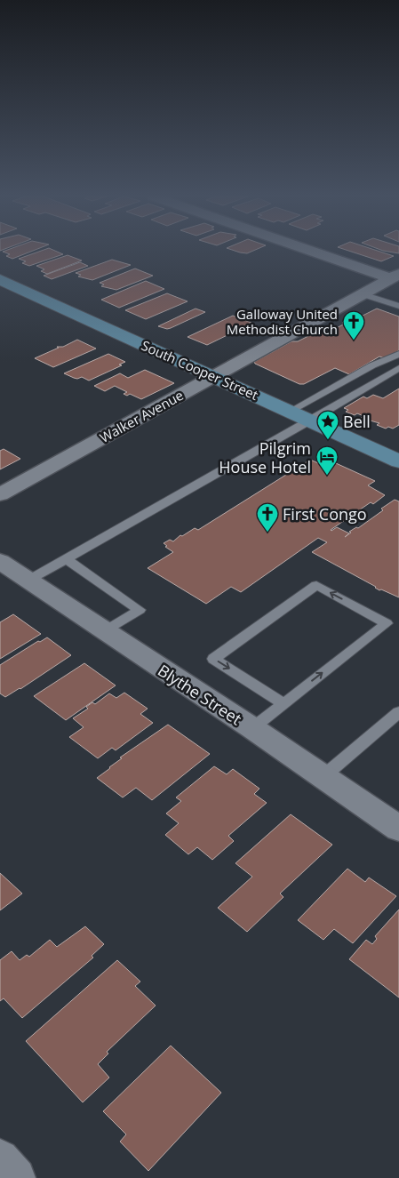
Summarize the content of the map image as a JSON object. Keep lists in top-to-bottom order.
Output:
{
  "streets": {
    "main road": ["South Cooper Street"],
    "street": ["Walker Avenue", "Blythe Street"]
  },
  "crossings": [
    ["South Cooper Street", "Walker Avenue"]
  ],
  "places": {
    "church": ["Galloway United Methodist Church", "First Congo"],
    "place": ["Bell"],
    "hotel": ["Pilgrim House Hotel"]
  }
}
